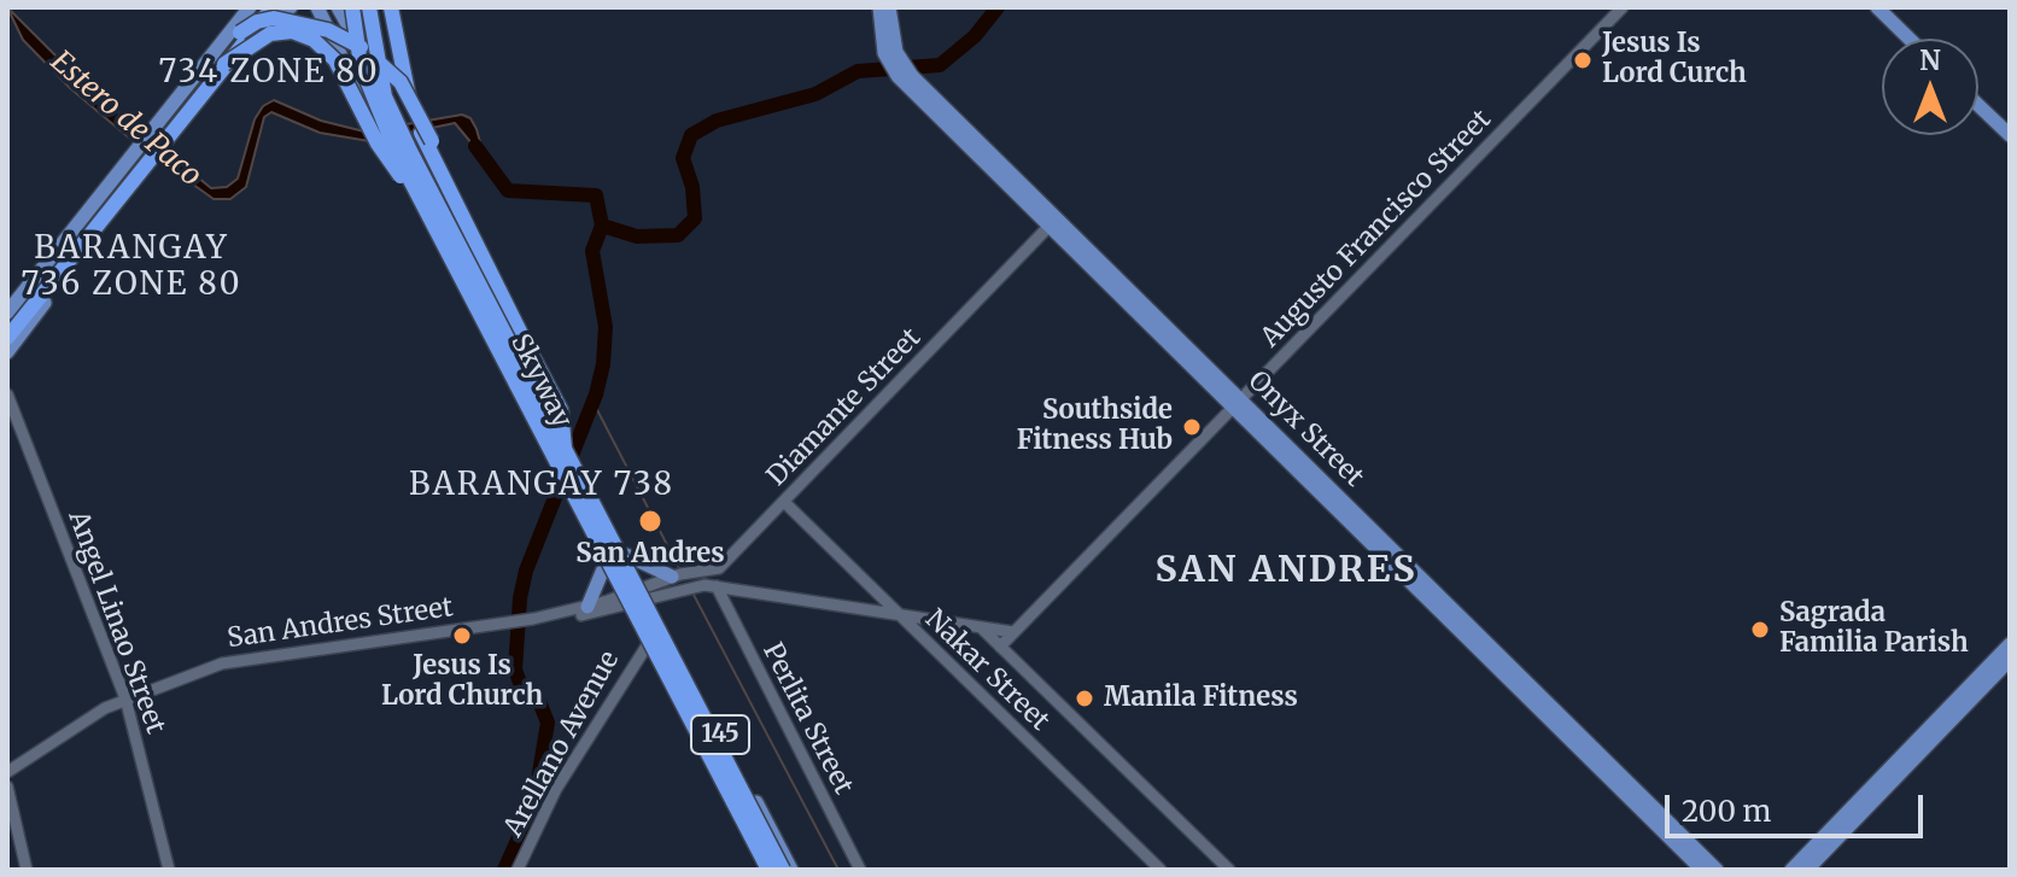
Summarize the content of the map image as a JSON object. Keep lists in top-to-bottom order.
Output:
{
  "streets": {
    "highway": ["Skyway"],
    "main road": ["Onyx Street", "145"],
    "street": [
      "Augusto Francisco Street",
      "Diamante Street",
      "Angel Linao Street",
      "San Andres Street",
      "Nakar Street",
      "Perlita Street",
      "Arellano Avenue"
    ]
  },
  "crossings": [
    ["Augusto Francisco Street", "Onyx Street"],
    ["Augusto Francisco Street", "San Andres Street"],
    ["Skyway", "145"],
    ["Diamante Street", "Onyx Street"],
    ["Diamante Street", "San Andres Street"],
    ["Diamante Street", "Nakar Street"],
    ["Diamante Street", "145"],
    ["Angel Linao Street", "San Andres Street"],
    ["San Andres Street", "Nakar Street"],
    ["San Andres Street", "Perlita Street"],
    ["San Andres Street", "145"],
    ["145", "Arellano Avenue"]
  ],
  "districts": [
    "734 ZONE 80",
    "BARANGAY 736 ZONE 80",
    "BARANGAY 738",
    "SAN ANDRES"
  ],
  "water": ["Estero de Paco"],
  "places": [
    "Jesus Is Lord Curch",
    "Southside Fitness Hub",
    "San Andres",
    "Sagrada Familia Parish",
    "Jesus Is Lord Church",
    "Manila Fitness"
  ],
  "scale_bar": "200 m",
  "north": "top"
}
